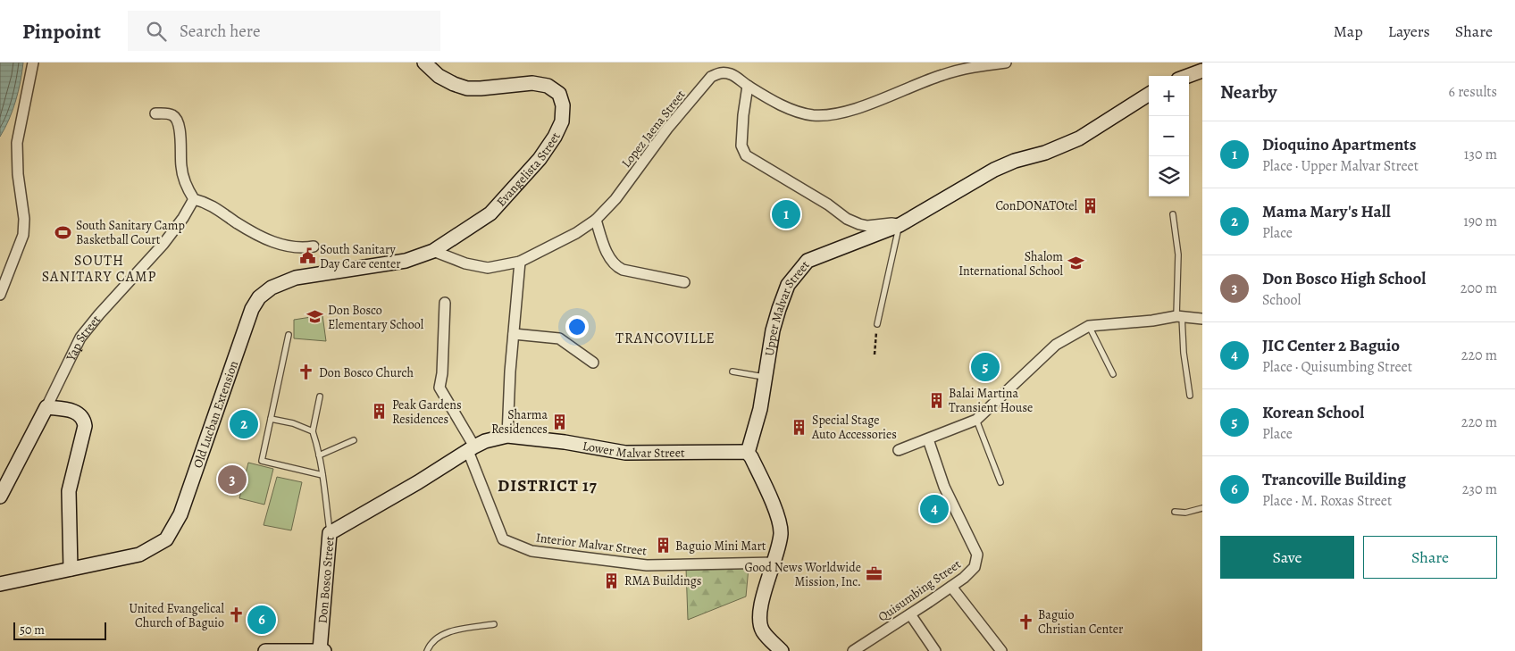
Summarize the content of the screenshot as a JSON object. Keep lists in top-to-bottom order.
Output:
{
  "streets": {
    "street": [
      "Lopez Jaena Street",
      "Evangelista Street",
      "Upper Malvar Street",
      "Yap Street",
      "Old Lucban Extension",
      "Lower Malvar Street",
      "Interior Malvar Street",
      "Don Bosco Street",
      "Quisumbing Street"
    ]
  },
  "crossings": [
    ["Lopez Jaena Street", "Evangelista Street"],
    ["Lopez Jaena Street", "Upper Malvar Street"],
    ["Lopez Jaena Street", "Old Lucban Extension"],
    ["Evangelista Street", "Old Lucban Extension"],
    ["Upper Malvar Street", "Lower Malvar Street"],
    ["Lower Malvar Street", "Interior Malvar Street"],
    ["Lower Malvar Street", "Don Bosco Street"]
  ],
  "districts": ["SOUTH SANITARY CAMP", "TRANCOVILLE", "DISTRICT 17"],
  "places": {
    "building": [
      "ConDONATOtel",
      "Balai Martina Transient House",
      "Peak Gardens Residences",
      "Sharma Residences",
      "Special Stage Auto Accessories",
      "Baguio Mini Mart",
      "RMA Buildings"
    ],
    "sports": ["South Sanitary Camp Basketball Court"],
    "public building": ["South Sanitary Day Care center"],
    "school or university": ["Shalom International School", "Don Bosco Elementary School"],
    "church": ["Don Bosco Church", "United Evangelical Church of Baguio", "Baguio Christian Center"],
    "office": ["Good News Worldwide Mission, Inc."]
  },
  "scale_bar": "50 m",
  "page": {
    "header": "Pinpoint",
    "search": "Search here",
    "nav": ["Map", "Layers", "Share"],
    "heading": ["Nearby", "6 results"],
    "map_buttons": ["+", "−"],
    "list": [
      {
        "mark": "1",
        "name": "Dioquino Apartments",
        "note": "Place · Upper Malvar Street",
        "value": "130 m"
      },
      {
        "mark": "2",
        "name": "Mama Mary's Hall",
        "note": "Place",
        "value": "190 m"
      },
      {
        "mark": "3",
        "name": "Don Bosco High School",
        "note": "School",
        "value": "200 m"
      },
      {
        "mark": "4",
        "name": "JIC Center 2 Baguio",
        "note": "Place · Quisumbing Street",
        "value": "220 m"
      },
      {
        "mark": "5",
        "name": "Korean School",
        "note": "Place",
        "value": "220 m"
      },
      {
        "mark": "6",
        "name": "Trancoville Building",
        "note": "Place · M. Roxas Street",
        "value": "230 m"
      }
    ],
    "pins": [
      "1",
      "5",
      "2",
      "3",
      "4",
      "6"
    ],
    "buttons": ["Save", "Share"],
    "scale": "50 m"
  }
}
